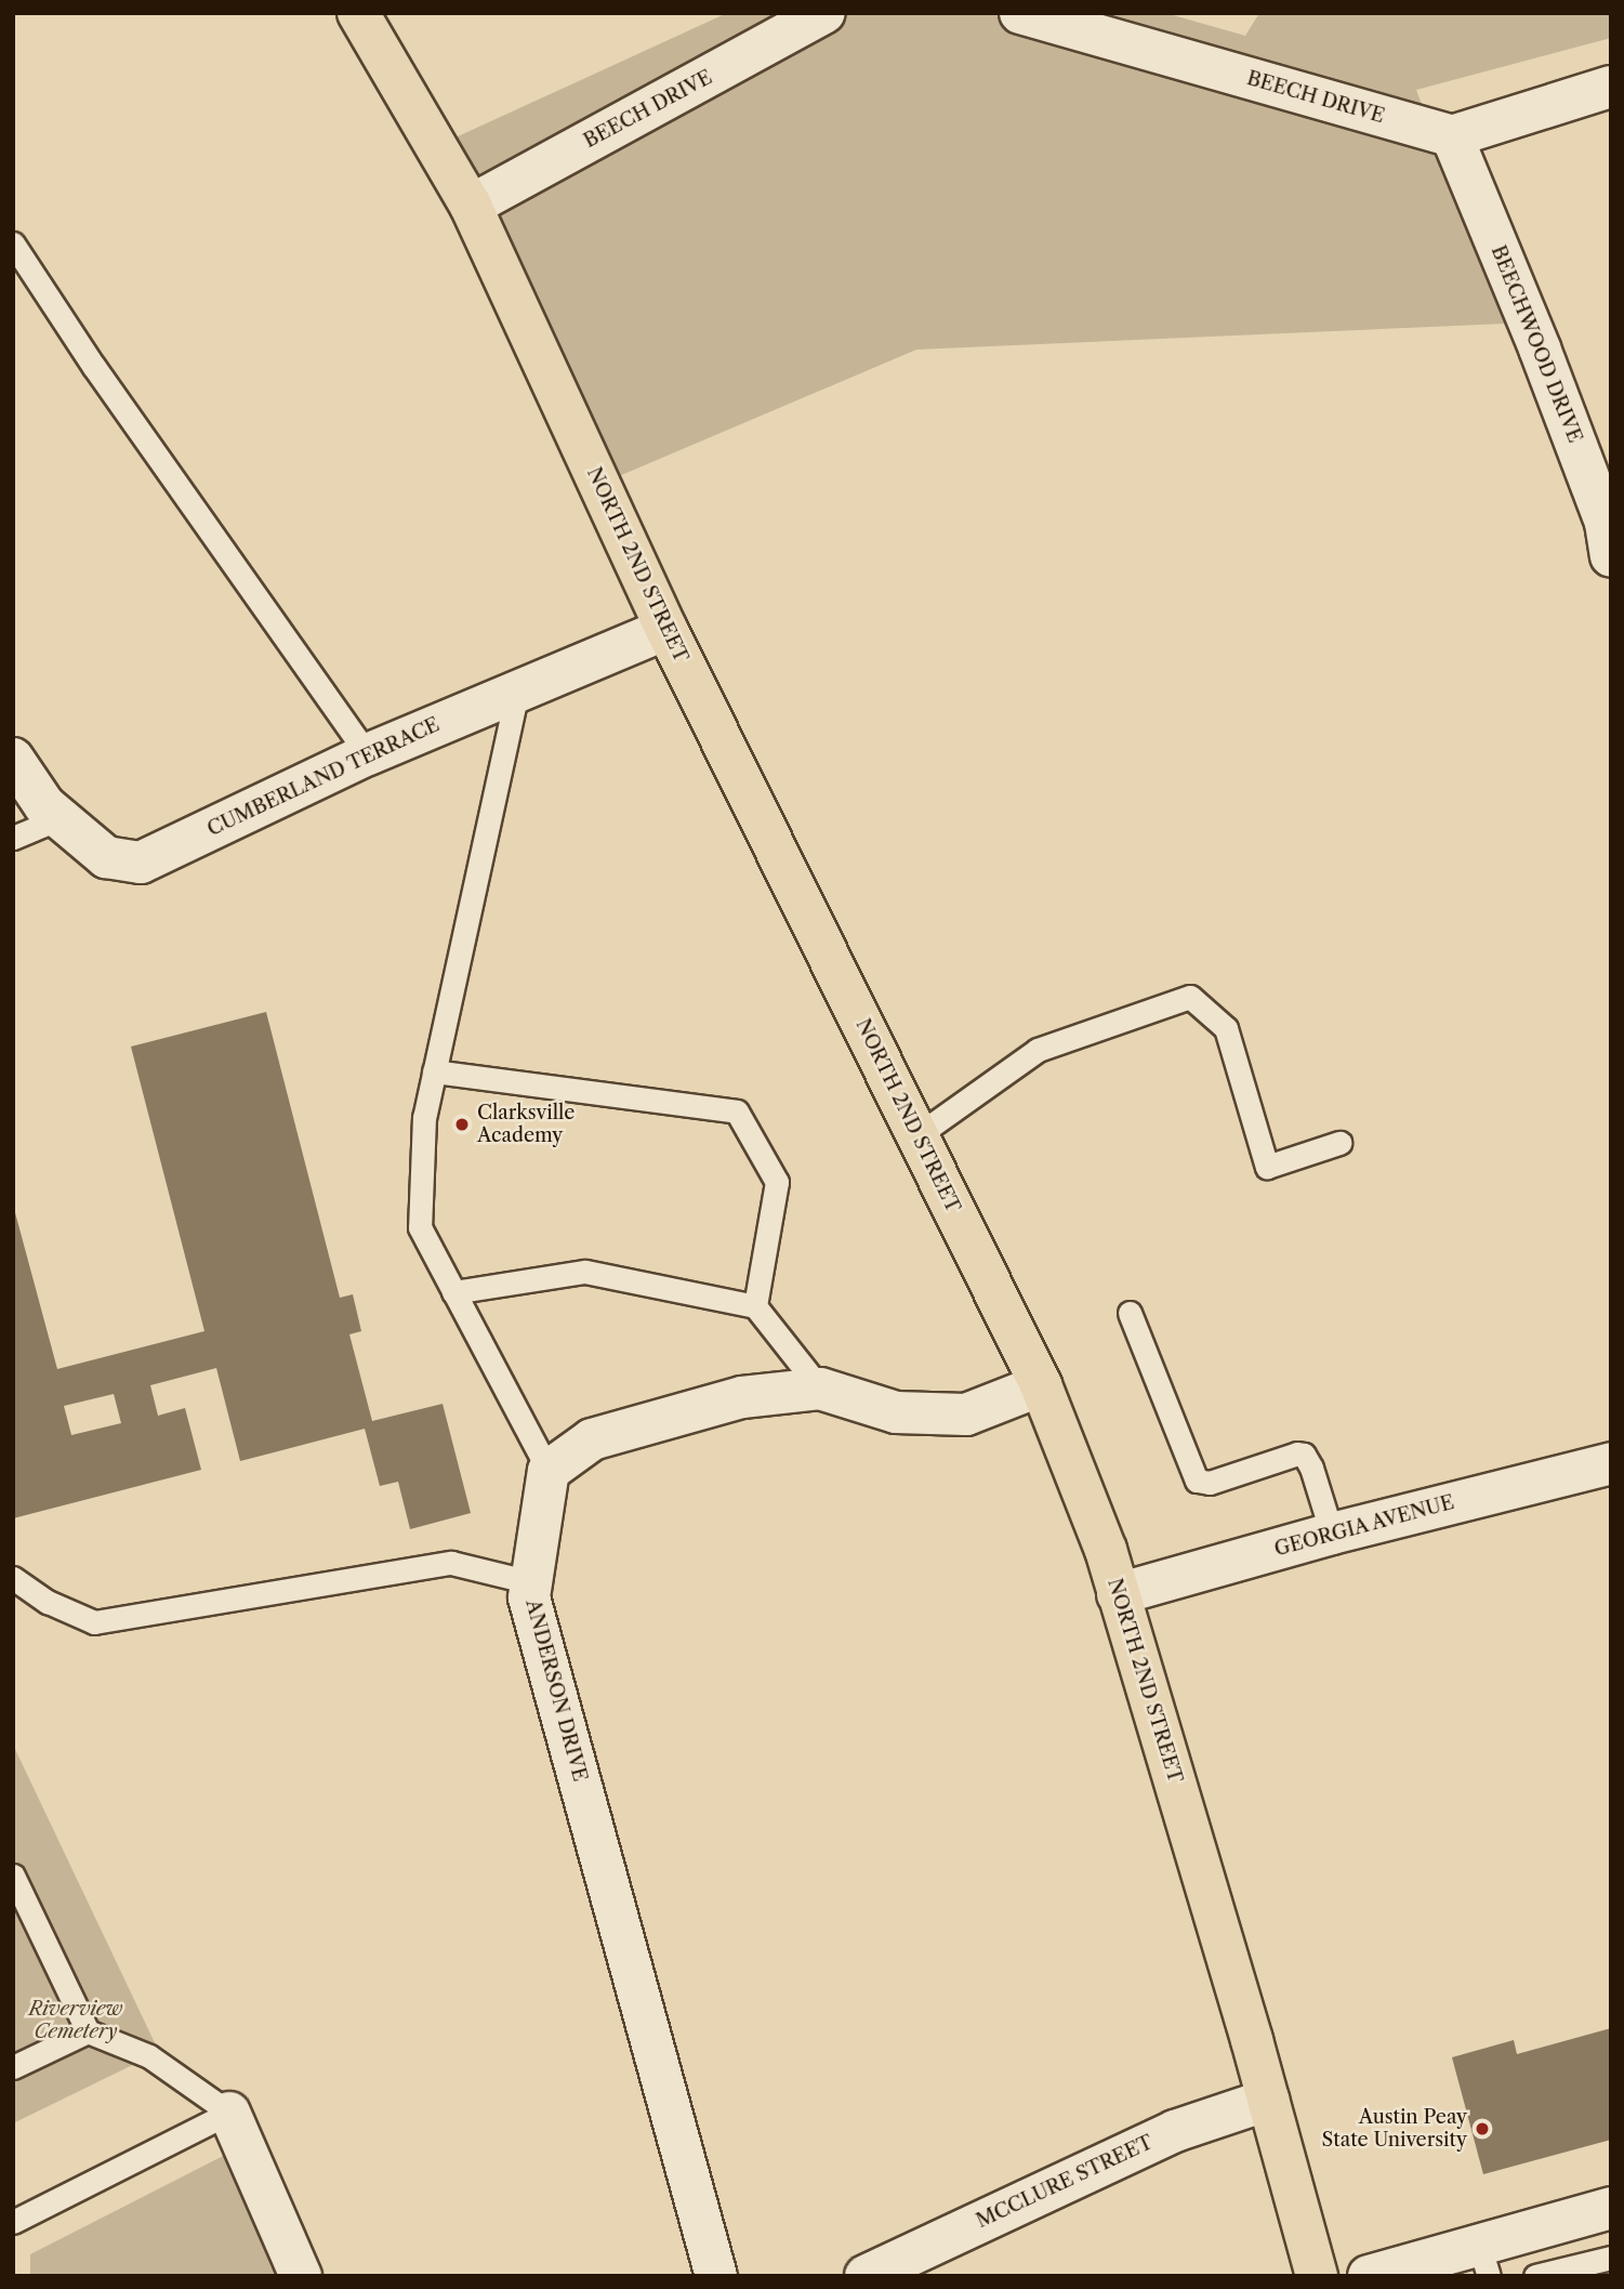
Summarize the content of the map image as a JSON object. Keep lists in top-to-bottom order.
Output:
{
  "streets": {
    "main road": ["NORTH 2ND STREET"],
    "street": [
      "BEECH DRIVE",
      "BEECHWOOD DRIVE",
      "CUMBERLAND TERRACE",
      "GEORGIA AVENUE",
      "ANDERSON DRIVE",
      "MCCLURE STREET"
    ]
  },
  "crossings": [
    ["BEECH DRIVE", "BEECHWOOD DRIVE"],
    ["BEECH DRIVE", "NORTH 2ND STREET"],
    ["NORTH 2ND STREET", "CUMBERLAND TERRACE"],
    ["NORTH 2ND STREET", "GEORGIA AVENUE"],
    ["NORTH 2ND STREET", "MCCLURE STREET"]
  ],
  "parks": ["Riverview Cemetery"],
  "places": ["Clarksville Academy", "Austin Peay State University"]
}
